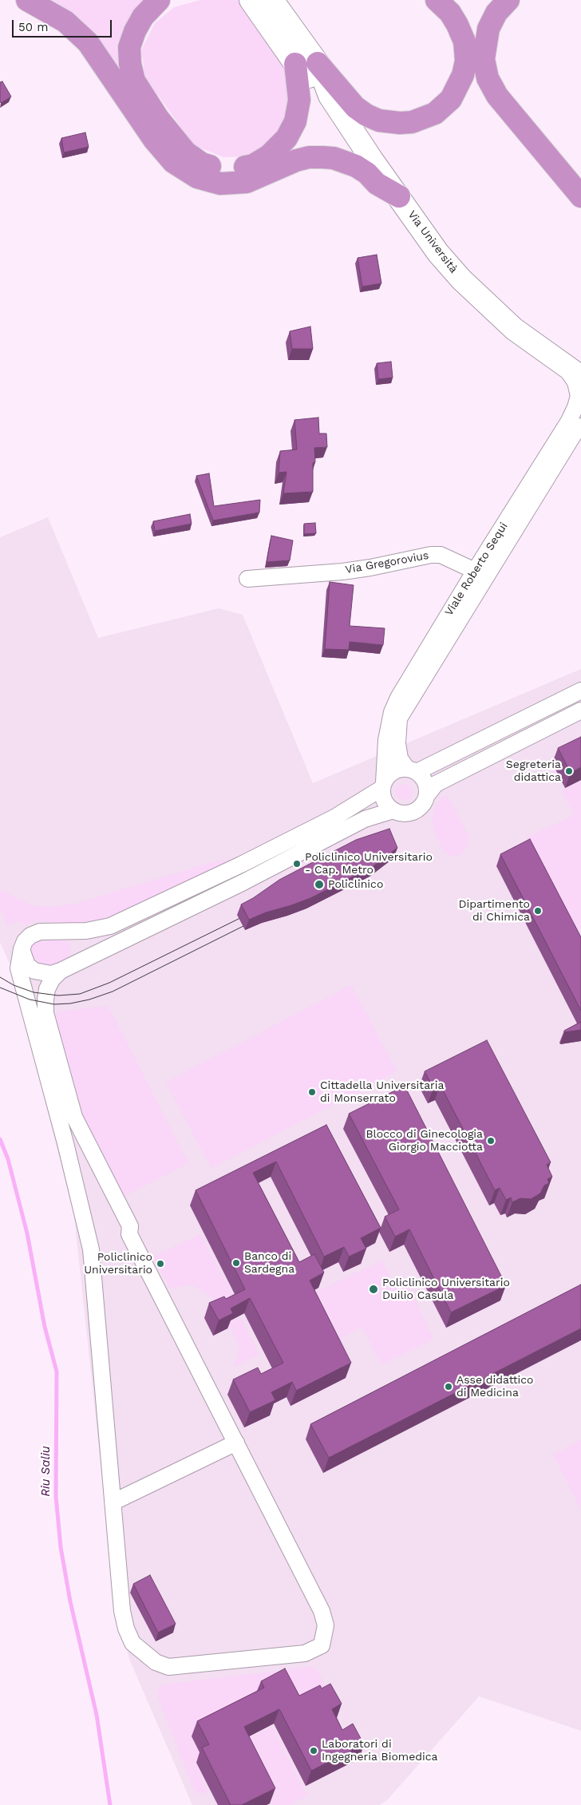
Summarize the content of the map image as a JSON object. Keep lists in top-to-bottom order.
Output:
{
  "streets": {
    "main road": ["Via Università"],
    "street": ["Via Gregorovius", "Viale Roberto Sequi"]
  },
  "crossings": [
    ["Via Università", "Viale Roberto Sequi"],
    ["Via Gregorovius", "Viale Roberto Sequi"]
  ],
  "water": ["Riu Saliu"],
  "places": [
    "Segreteria didattica",
    "Policlinico Universitario - Cap. Metro",
    "Policlinico",
    "Dipartimento di Chimica",
    "Cittadella Universitaria di Monserrato",
    "Blocco di Ginecologia Giorgio Macciotta",
    "Banco di Sardegna",
    "Policlinico Universitario",
    "Policlinico Universitario Duilio Casula",
    "Asse didattico di Medicina",
    "Laboratori di Ingegneria Biomedica"
  ],
  "scale_bar": "50 m"
}
